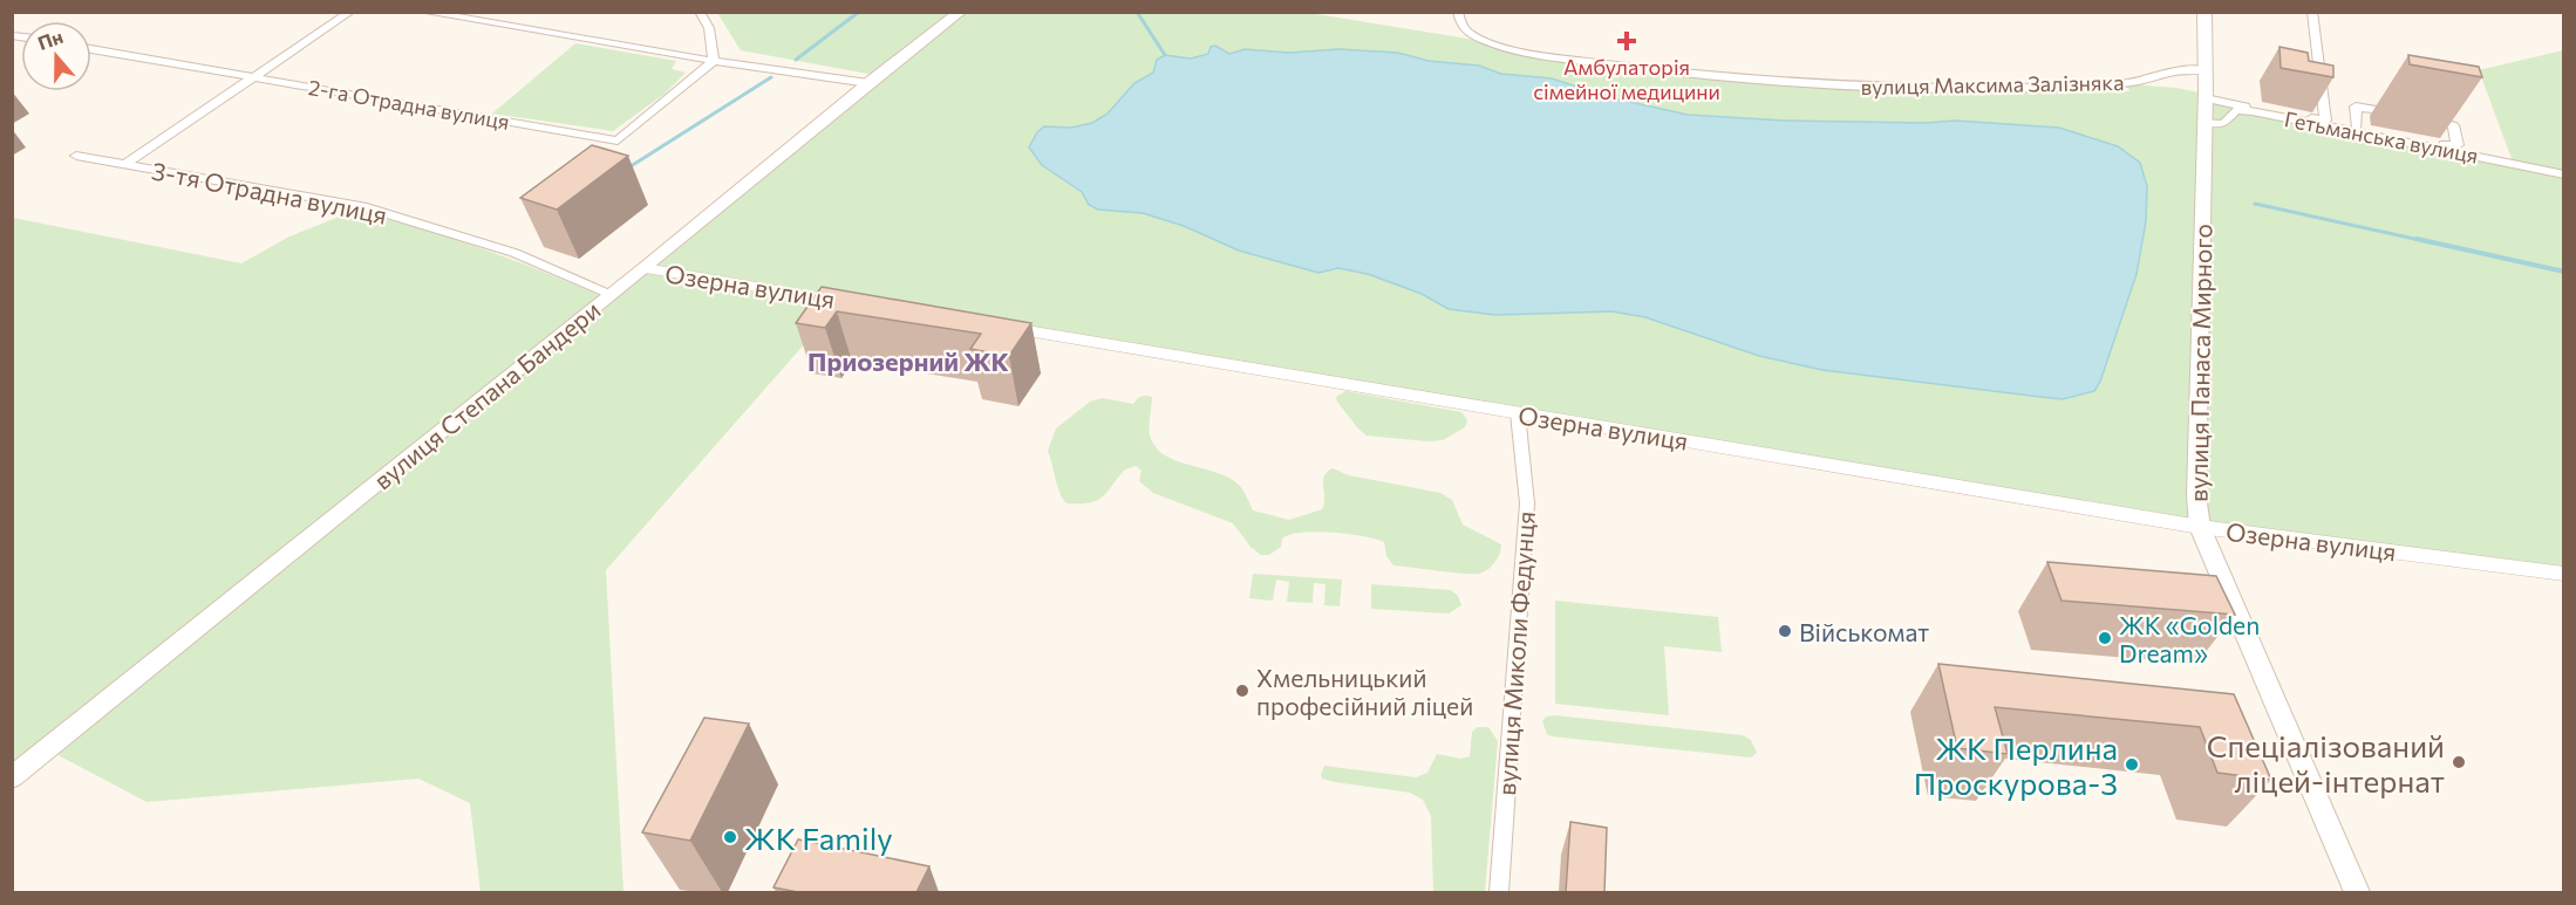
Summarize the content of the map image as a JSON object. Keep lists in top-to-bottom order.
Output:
{
  "streets": {
    "main road": ["вулиця Панаса Мирного", "вулиця Степана Бандери"],
    "street": [
      "вулиця Максима Залізняка",
      "2-га Отрадна вулиця",
      "Гетьманська вулиця",
      "3-тя Отрадна вулиця",
      "Озерна вулиця",
      "вулиця Миколи Федунця"
    ]
  },
  "crossings": [
    ["вулиця Максима Залізняка", "вулиця Панаса Мирного"],
    ["Гетьманська вулиця", "вулиця Панаса Мирного"],
    ["3-тя Отрадна вулиця", "вулиця Степана Бандери"],
    ["Озерна вулиця", "вулиця Панаса Мирного"],
    ["Озерна вулиця", "вулиця Степана Бандери"],
    ["Озерна вулиця", "вулиця Миколи Федунця"]
  ],
  "districts": ["Приозерний ЖК"],
  "places": {
    "health": ["Амбулаторія сімейної медицини"],
    "other": [
      "Військомат",
      "ЖК «Golden Dream»",
      "Хмельницький професійний ліцей",
      "Спеціалізований ліцей-інтернат",
      "ЖК Перлина Проскурова-3",
      "ЖК Family"
    ]
  },
  "north": "top"
}
